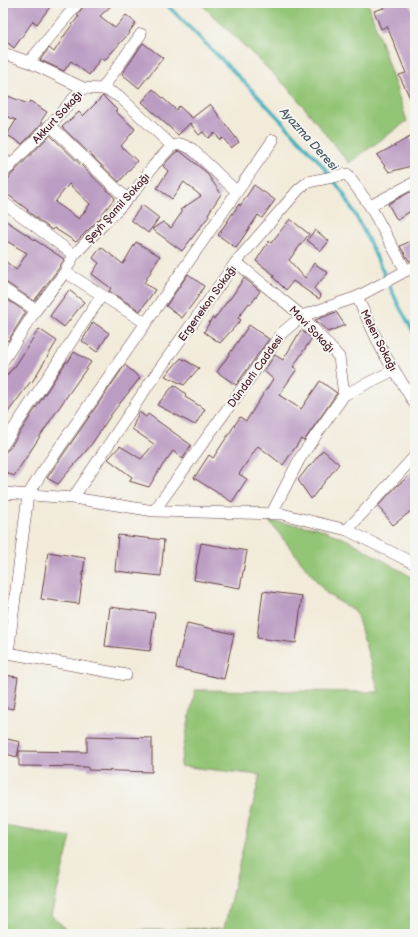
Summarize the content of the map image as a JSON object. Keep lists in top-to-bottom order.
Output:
{
  "streets": {
    "street": [
      "Akkurt Sokağı",
      "Şeyh Şamil Sokağı",
      "Ergenekon Sokağı",
      "Mavi Sokağı",
      "Melen Sokağı",
      "Dündarlı Caddesi"
    ]
  },
  "crossings": [
    ["Ergenekon Sokağı", "Mavi Sokağı"],
    ["Ergenekon Sokağı", "Dündarlı Caddesi"],
    ["Mavi Sokağı", "Dündarlı Caddesi"],
    ["Melen Sokağı", "Dündarlı Caddesi"]
  ],
  "water": ["Ayazma Deresi"]
}
